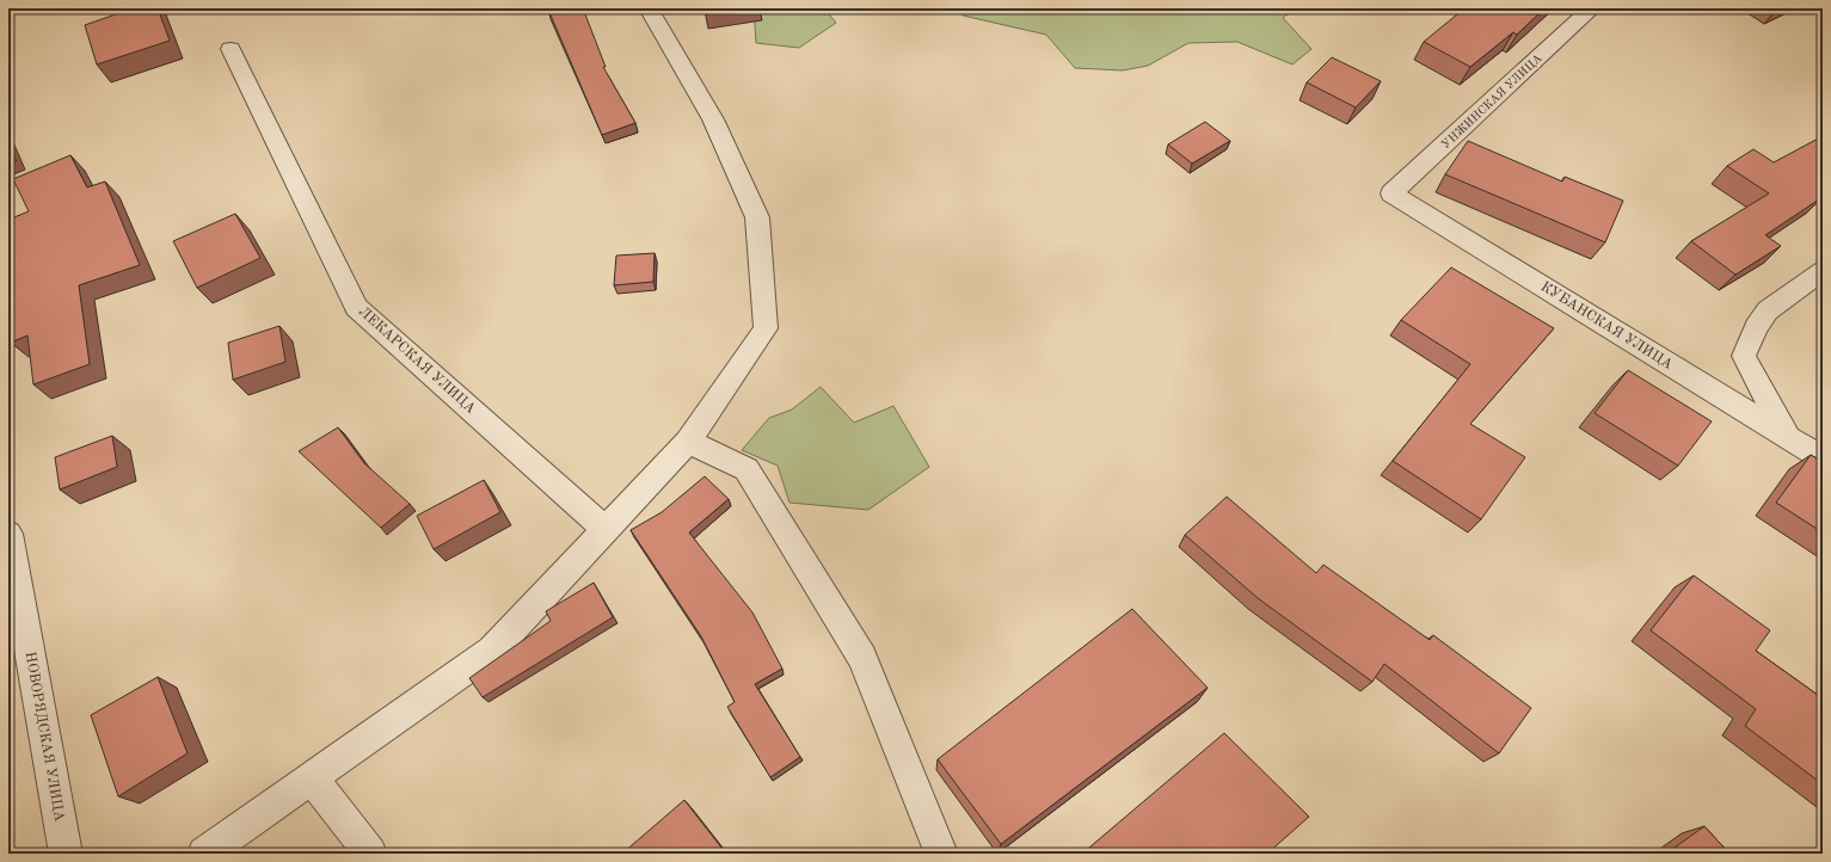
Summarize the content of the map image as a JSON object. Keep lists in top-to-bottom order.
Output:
{
  "streets": {
    "street": [
      "УНЖИНСКАЯ УЛИЦА",
      "КУБАНСКАЯ УЛИЦА",
      "ЛЕКАРСКАЯ УЛИЦА",
      "НОВОРЯДСКАЯ УЛИЦА"
    ]
  },
  "crossings": [
    ["УНЖИНСКАЯ УЛИЦА", "КУБАНСКАЯ УЛИЦА"]
  ]
}
